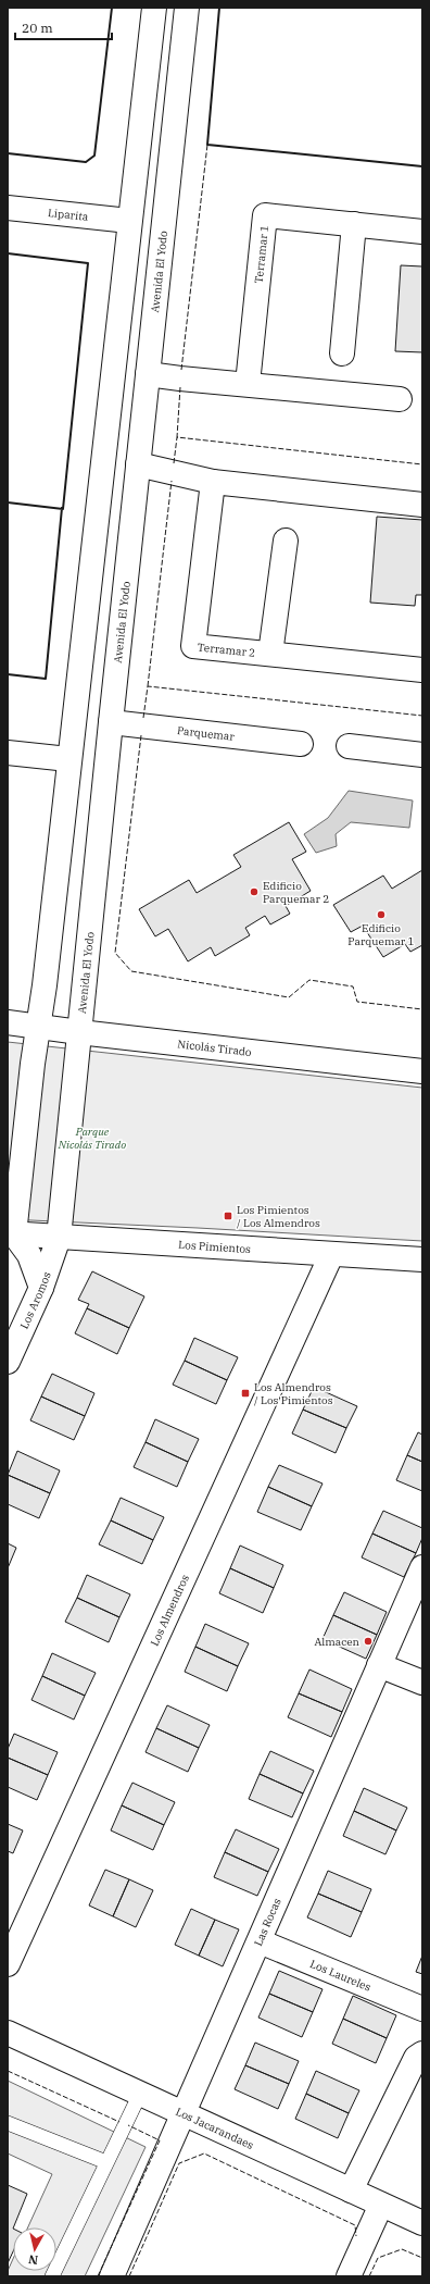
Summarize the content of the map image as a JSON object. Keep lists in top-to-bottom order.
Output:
{
  "streets": {
    "street": [
      "Liparita",
      "Terramar 1",
      "Avenida El Yodo",
      "Terramar 2",
      "Parquemar",
      "Nicolás Tirado",
      "Los Pimientos",
      "Los Aromos",
      "Los Almendros",
      "Las Rocas",
      "Los Laureles",
      "Los Jacarandaes"
    ]
  },
  "crossings": [
    ["Avenida El Yodo", "Parquemar"],
    ["Avenida El Yodo", "Nicolás Tirado"],
    ["Avenida El Yodo", "Los Pimientos"],
    ["Avenida El Yodo", "Los Aromos"],
    ["Los Pimientos", "Los Aromos"],
    ["Los Pimientos", "Los Almendros"],
    ["Las Rocas", "Los Laureles"],
    ["Las Rocas", "Los Jacarandaes"]
  ],
  "parks": ["Parque Nicolás Tirado"],
  "places": {
    "other": ["Edificio Parquemar 2", "Edificio Parquemar 1", "Almacen"],
    "transit": ["Los Pimientos / Los Almendros", "Los Almendros / Los Pimientos"]
  },
  "scale_bar": "20 m",
  "north": "bottom"
}
